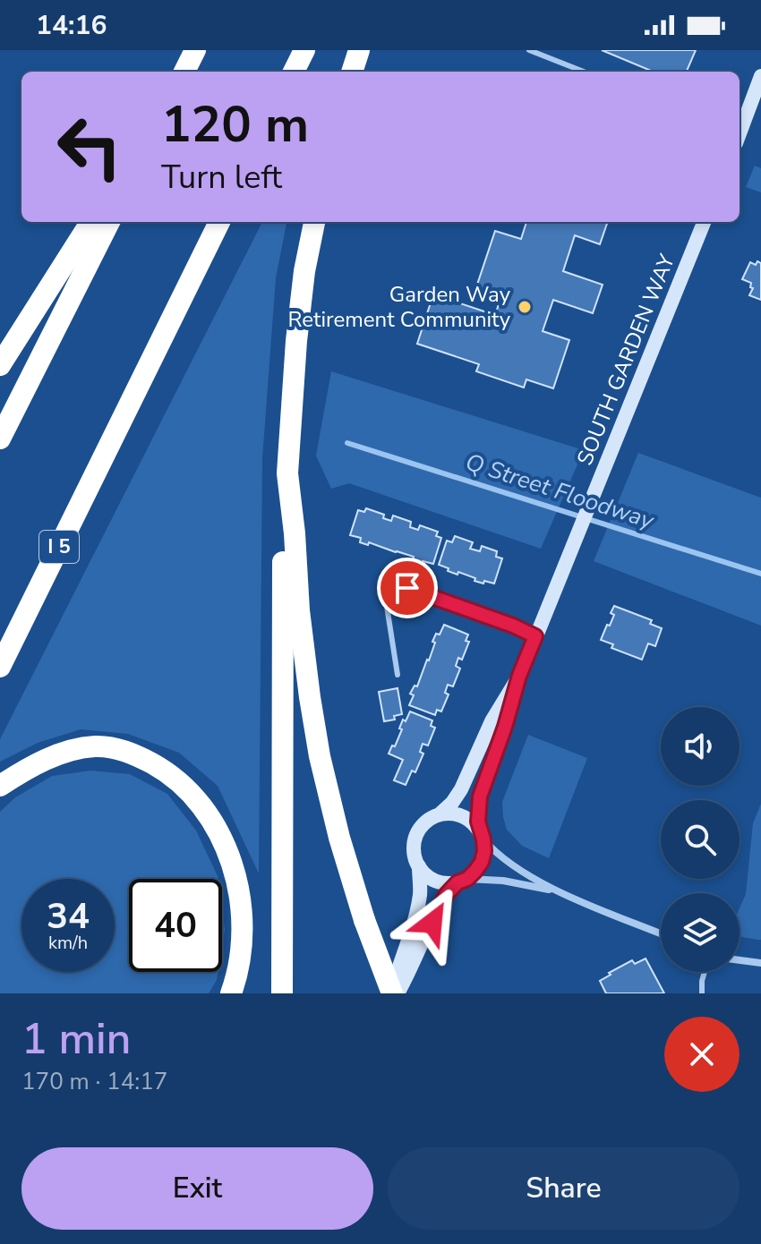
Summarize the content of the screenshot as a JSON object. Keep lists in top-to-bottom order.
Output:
{
  "streets": {
    "highway": ["I 5"],
    "street": ["SOUTH GARDEN WAY"]
  },
  "water": ["Q Street Floodway"],
  "places": ["Garden Way Retirement Community"],
  "page": {
    "status": "14:16",
    "turn": ["120 m", "Turn left"],
    "speed": "34 km/h",
    "limit": "40",
    "heading": ["1 min", "170 m · 14:17"],
    "buttons": ["Exit", "Share"]
  }
}
